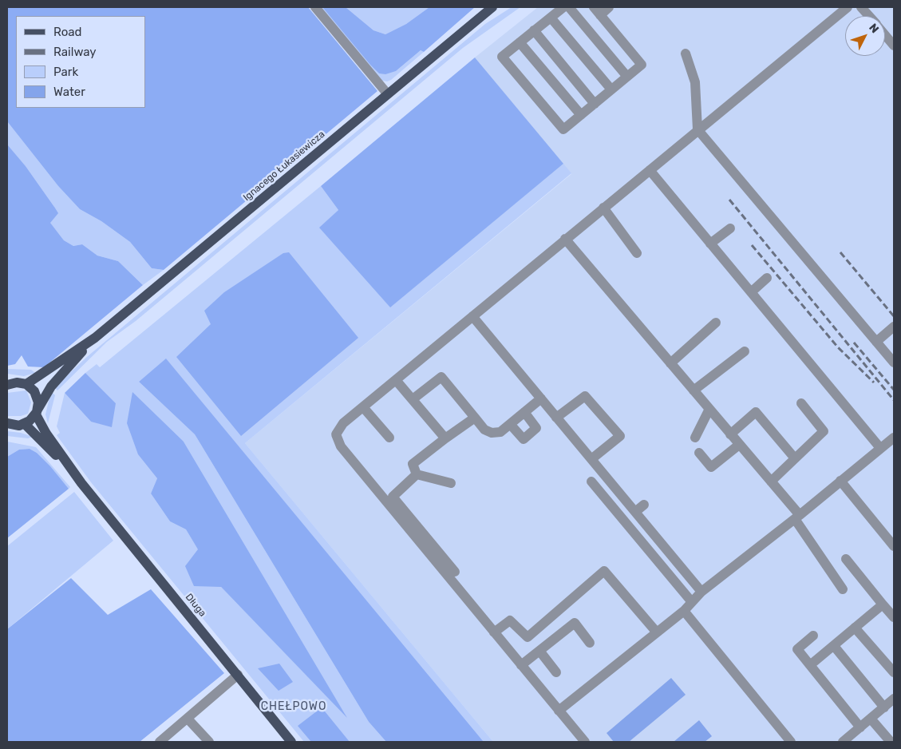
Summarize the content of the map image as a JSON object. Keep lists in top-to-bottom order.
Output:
{
  "streets": {
    "main road": ["Ignacego Łukasiewicza", "Długa"]
  },
  "crossings": [
    ["Ignacego Łukasiewicza", "Długa"]
  ],
  "districts": ["CHEŁPOWO"],
  "legend": [
    "Road",
    "Railway",
    "Park",
    "Water"
  ],
  "north": "top right"
}
